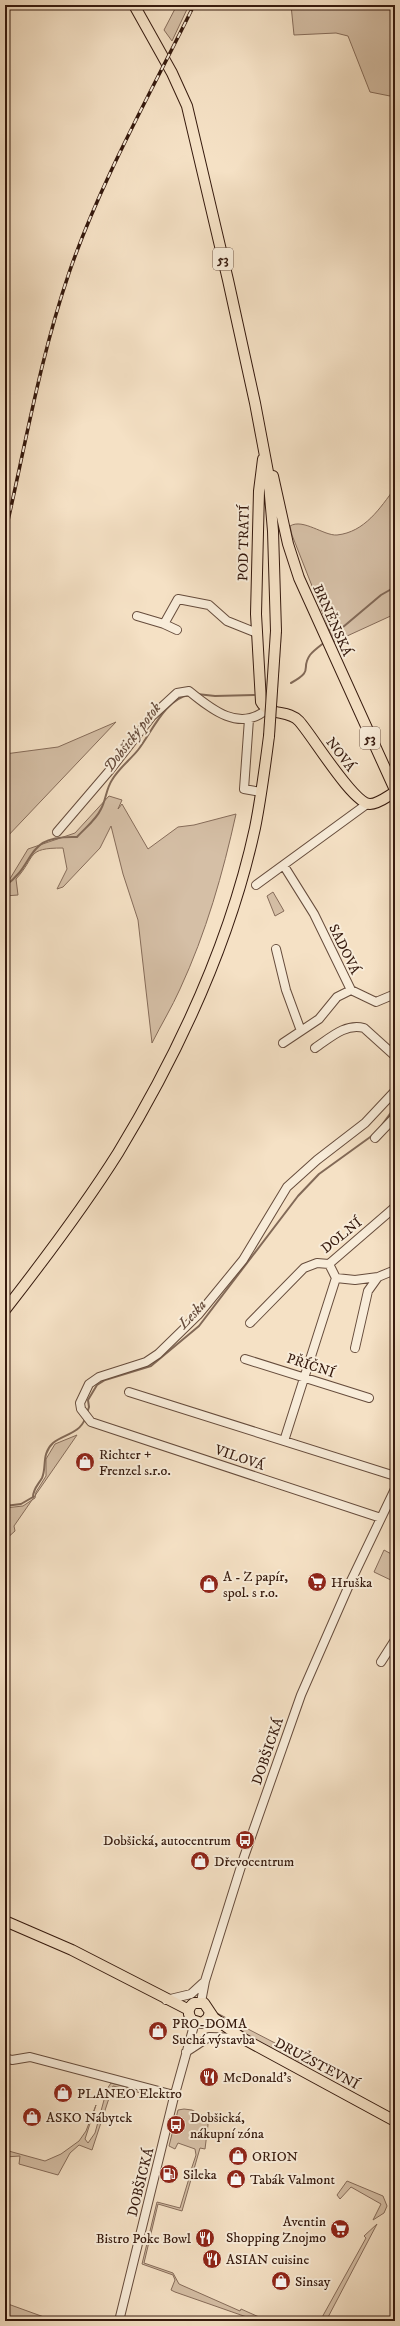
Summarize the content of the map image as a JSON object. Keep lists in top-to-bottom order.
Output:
{
  "streets": {
    "main road": [
      "53",
      "POD TRATÍ",
      "BRNĚNSKÁ",
      "NOVÁ",
      "DRUŽSTEVNÍ"
    ],
    "street": [
      "SADOVÁ",
      "DOLNÍ",
      "PŘÍČNÍ",
      "VILOVÁ",
      "DOBŠICKÁ"
    ]
  },
  "crossings": [
    ["53", "POD TRATÍ"],
    ["53", "BRNĚNSKÁ"],
    ["POD TRATÍ", "BRNĚNSKÁ"],
    ["POD TRATÍ", "NOVÁ"],
    ["VILOVÁ", "DOBŠICKÁ"],
    ["DOBŠICKÁ", "DRUŽSTEVNÍ"]
  ],
  "water": ["Dobšický potok", "Leska"],
  "places": {
    "shop": [
      "Richter + Frenzel s.r.o.",
      "A - Z papír, spol. s r.o.",
      "Dřevocentrum",
      "PRO-DOMA Suchá výstavba",
      "PLANEO Elektro",
      "ASKO Nábytek",
      "ORION",
      "Tabák Valmont",
      "Sinsay"
    ],
    "supermarket": ["Hruška", "Aventin Shopping Znojmo"],
    "bus stop": ["Dobšická, autocentrum", "Dobšická, nákupní zóna"],
    "restaurant": ["McDonald's", "Bistro Poke Bowl", "ASIAN cuisine"],
    "fuel station": ["Sileka"]
  }
}
